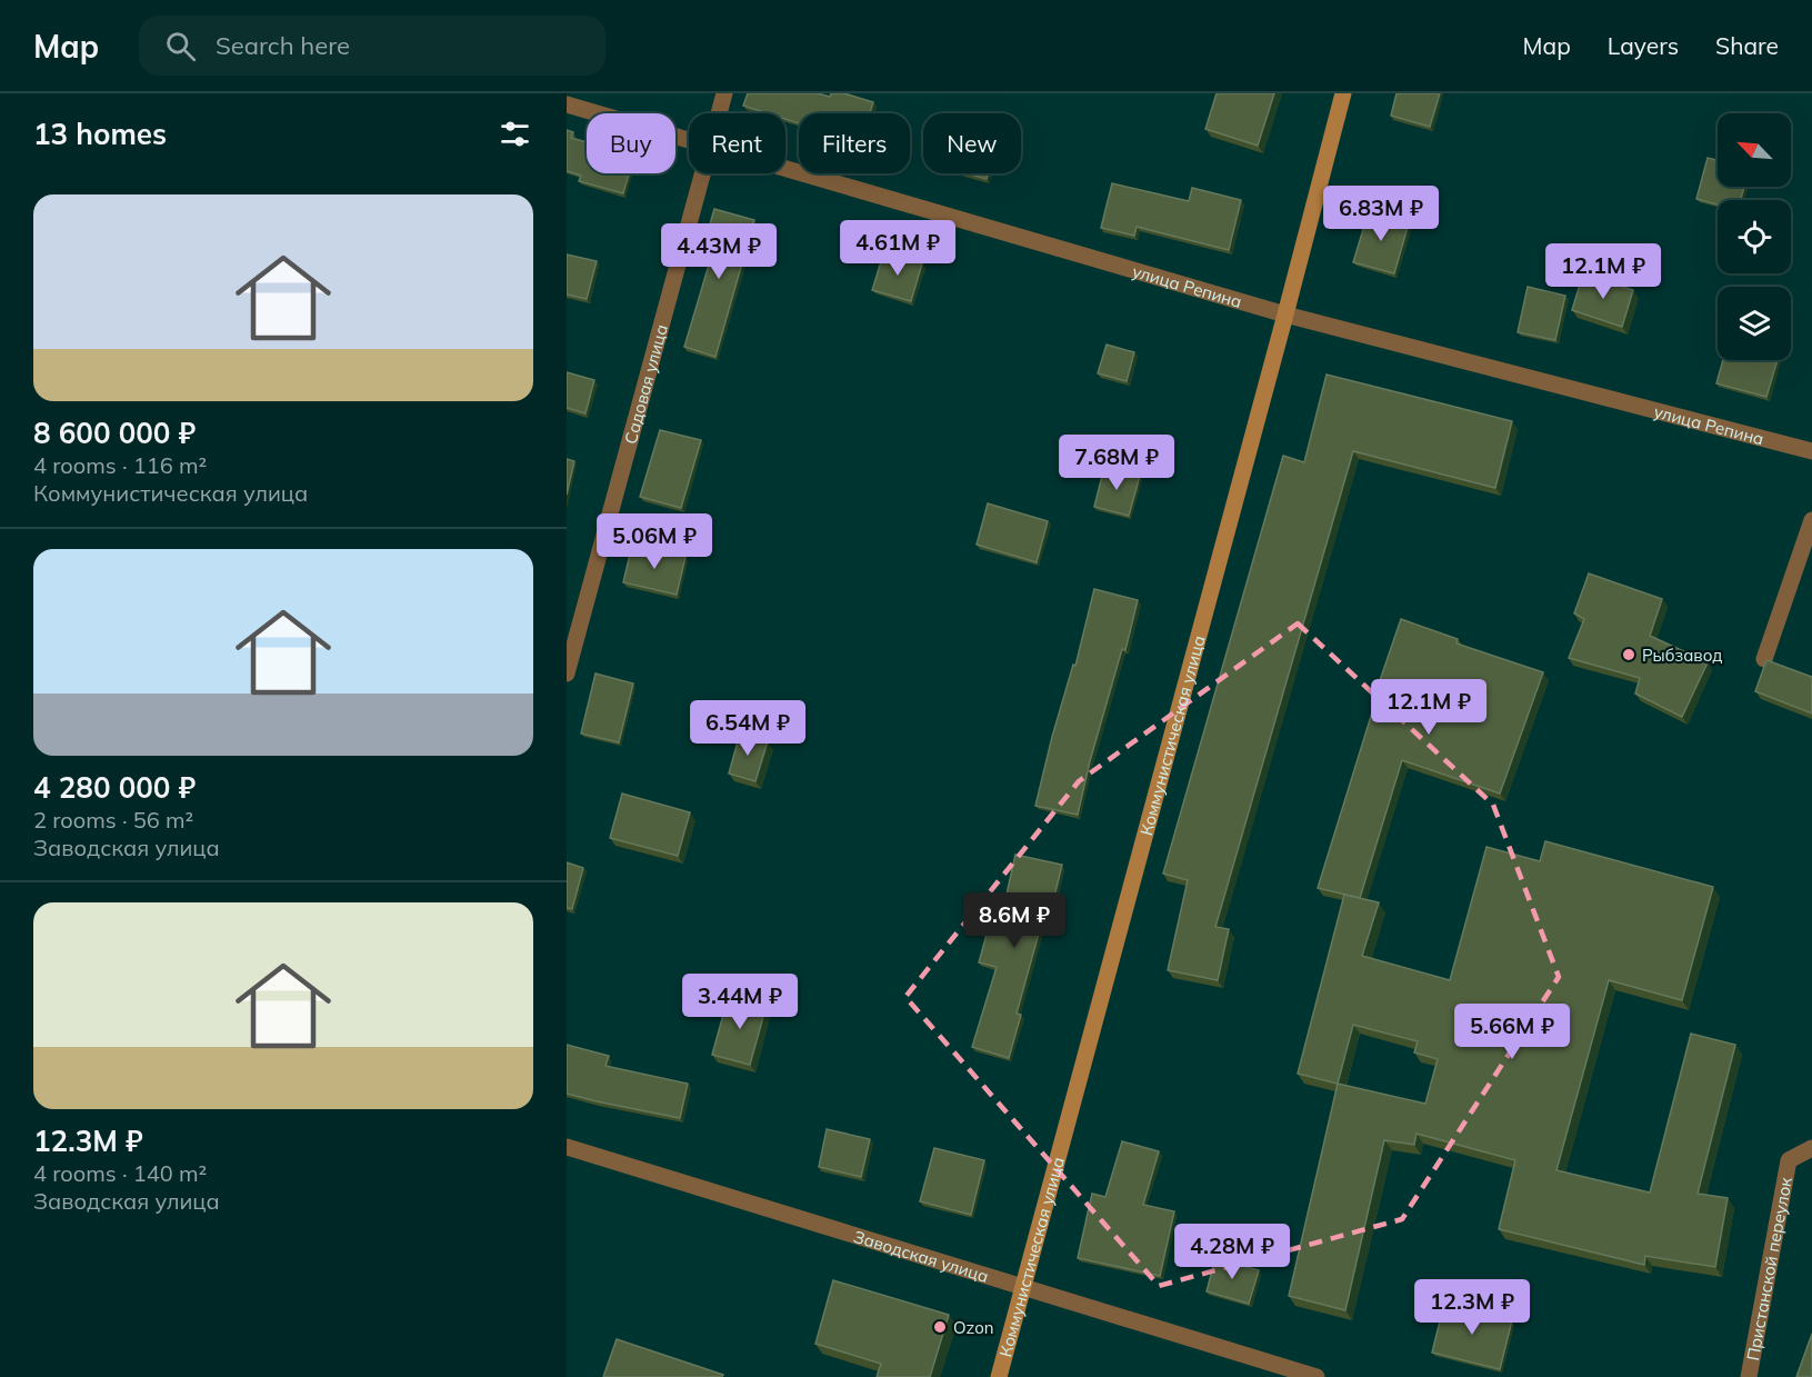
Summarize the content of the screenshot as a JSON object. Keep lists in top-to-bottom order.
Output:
{
  "streets": {
    "street": [
      "улица Репина",
      "Садовая улица",
      "Коммунистическая улица",
      "Заводская улица",
      "Пристанской переулок"
    ]
  },
  "crossings": [
    ["улица Репина", "Коммунистическая улица"],
    ["Коммунистическая улица", "Заводская улица"]
  ],
  "places": ["Рыбзавод", "Ozon"],
  "north": "top left",
  "page": {
    "header": "Map",
    "search": "Search here",
    "nav": ["Map", "Layers", "Share"],
    "heading": "13 homes",
    "chip": [
      "Buy",
      "Rent",
      "Filters",
      "New"
    ],
    "list": [
      {
        "name": "8 600 000 ₽",
        "note": "4 rooms · 116 m² · Коммунистическая улица"
      },
      {
        "name": "4 280 000 ₽",
        "note": "2 rooms · 56 m² · Заводская улица"
      },
      {
        "name": "12.3M ₽",
        "note": "4 rooms · 140 m² · Заводская улица"
      }
    ],
    "price": [
      "6.83M ₽",
      "4.61M ₽",
      "4.43M ₽",
      "12.1M ₽",
      "7.68M ₽",
      "5.06M ₽",
      "12.1M ₽",
      "6.54M ₽",
      "8.6M ₽",
      "3.44M ₽",
      "5.66M ₽",
      "4.28M ₽",
      "12.3M ₽"
    ]
  }
}
